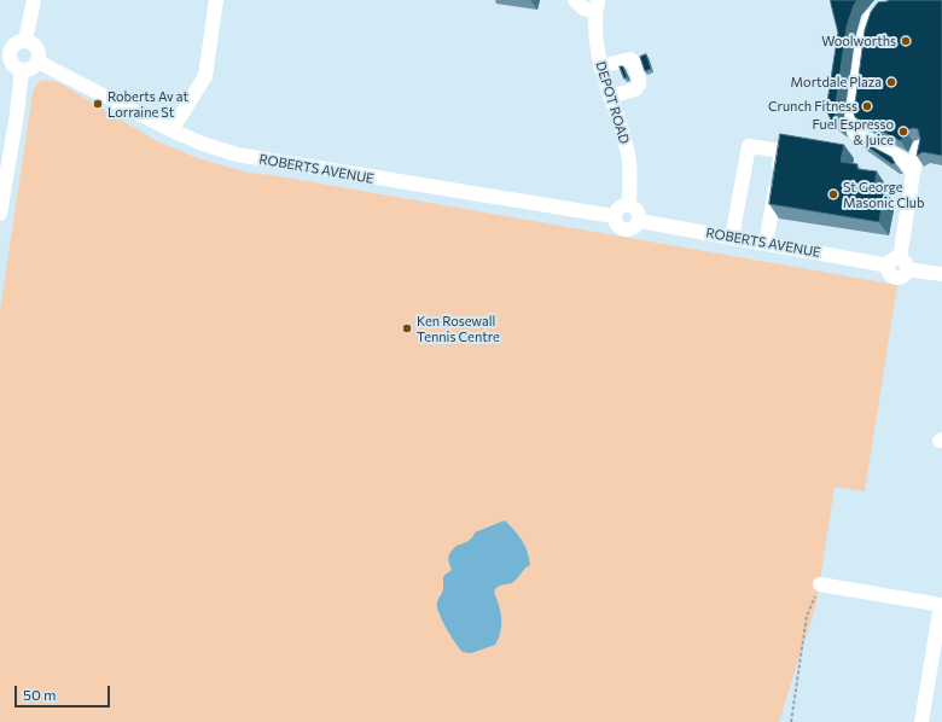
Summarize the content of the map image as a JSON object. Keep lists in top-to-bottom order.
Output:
{
  "streets": {
    "street": ["DEPOT ROAD", "ROBERTS AVENUE"]
  },
  "crossings": [
    ["DEPOT ROAD", "ROBERTS AVENUE"]
  ],
  "places": [
    "Woolworths",
    "Mortdale Plaza",
    "Roberts Av at Lorraine St",
    "Crunch Fitness",
    "Fuel Espresso & Juice",
    "St George Masonic Club",
    "Ken Rosewall Tennis Centre"
  ],
  "scale_bar": "50 m"
}
